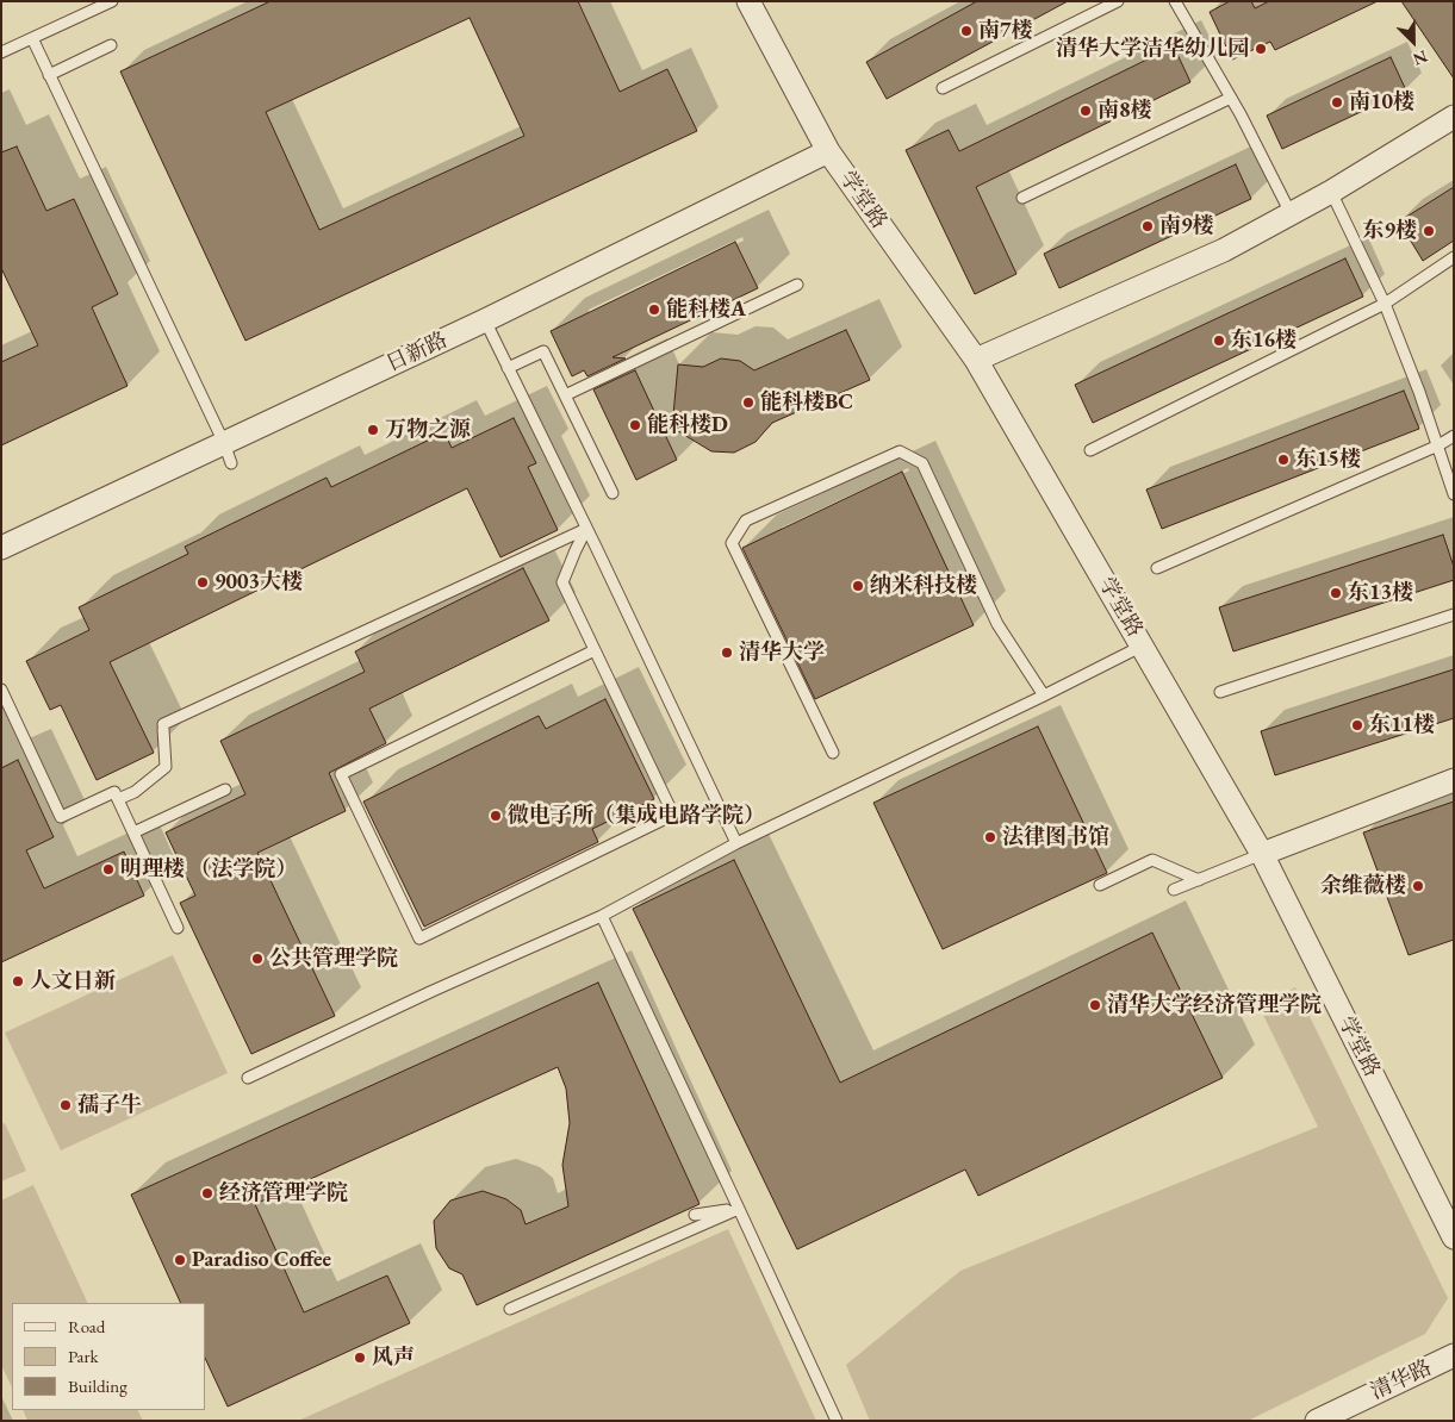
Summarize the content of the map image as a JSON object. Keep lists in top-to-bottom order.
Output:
{
  "streets": {
    "street": ["学堂路", "日新路", "清华路"]
  },
  "crossings": [
    ["学堂路", "日新路"]
  ],
  "places": [
    "南7楼",
    "清华大学洁华幼儿园",
    "南10楼",
    "南8楼",
    "南9楼",
    "东9楼",
    "能科楼A",
    "东16楼",
    "能科楼BC",
    "能科楼D",
    "万物之源",
    "东15楼",
    "9003大楼",
    "纳米科技楼",
    "东13楼",
    "清华大学",
    "东11楼",
    "微电子所（集成电路学院）",
    "法律图书馆",
    "明理楼 （法学院）",
    "余维薇楼",
    "公共管理学院",
    "人文日新",
    "清华大学经济管理学院",
    "孺子牛",
    "经济管理学院",
    "Paradiso Coffee",
    "风声"
  ],
  "legend": ["Road", "Park", "Building"],
  "north": "bottom right"
}
